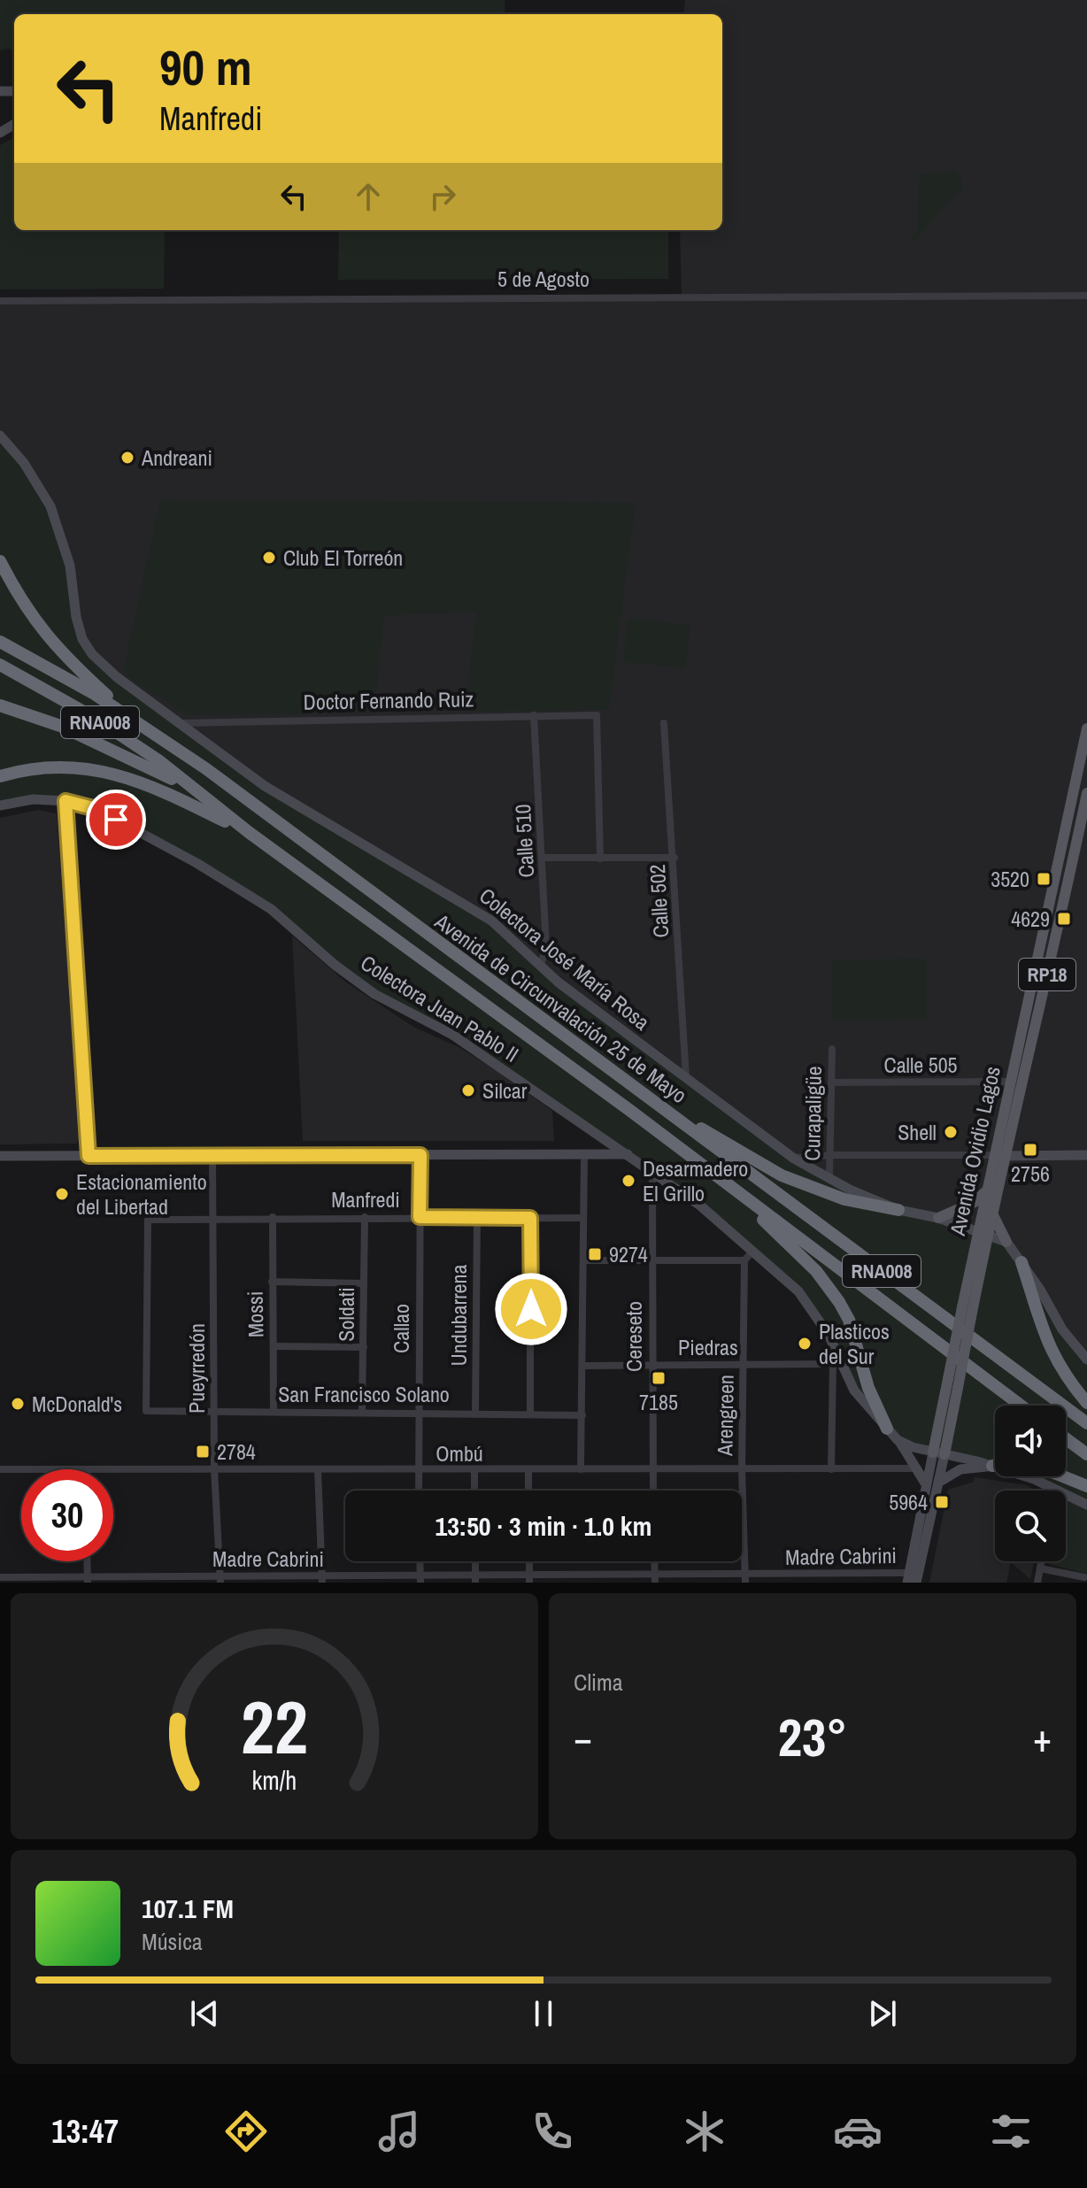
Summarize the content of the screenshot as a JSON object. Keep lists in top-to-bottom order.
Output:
{
  "streets": {
    "highway": ["RNA008", "Avenida de Circunvalación 25 de Mayo"],
    "main road": [
      "Colectora José María Rosa",
      "RP18",
      "Colectora Juan Pablo II",
      "Avenida Ovidio Lagos"
    ],
    "street": [
      "5 de Agosto",
      "Doctor Fernando Ruiz",
      "Calle 510",
      "Calle 502",
      "Calle 505",
      "Curapaligüe",
      "Manfredi",
      "Mossi",
      "Soldati",
      "Undubarrena",
      "Callao",
      "Cereseto",
      "Piedras",
      "Pueyrredón",
      "San Francisco Solano",
      "Arengreen",
      "Ombú",
      "Madre Cabrini"
    ]
  },
  "crossings": [
    ["Doctor Fernando Ruiz", "Calle 510"],
    ["Doctor Fernando Ruiz", "Colectora José María Rosa"],
    ["Calle 510", "Colectora José María Rosa"],
    ["Calle 502", "Colectora José María Rosa"],
    ["Colectora José María Rosa", "Curapaligüe"],
    ["Colectora José María Rosa", "Avenida Ovidio Lagos"],
    ["Colectora Juan Pablo II", "Avenida Ovidio Lagos"],
    ["Colectora Juan Pablo II", "Cereseto"],
    ["Colectora Juan Pablo II", "Piedras"],
    ["Calle 505", "Curapaligüe"],
    ["Calle 505", "Avenida Ovidio Lagos"],
    ["Avenida Ovidio Lagos", "Madre Cabrini"],
    ["Manfredi", "Mossi"],
    ["Manfredi", "Soldati"],
    ["Manfredi", "Undubarrena"],
    ["Manfredi", "Callao"],
    ["Manfredi", "Pueyrredón"],
    ["Manfredi", "San Francisco Solano"],
    ["Mossi", "San Francisco Solano"],
    ["Soldati", "San Francisco Solano"],
    ["Undubarrena", "San Francisco Solano"],
    ["Callao", "San Francisco Solano"],
    ["Callao", "Ombú"],
    ["Cereseto", "Piedras"],
    ["Cereseto", "Ombú"],
    ["Piedras", "Arengreen"],
    ["Pueyrredón", "San Francisco Solano"],
    ["Pueyrredón", "Ombú"],
    ["Pueyrredón", "Madre Cabrini"],
    ["Arengreen", "Ombú"],
    ["Arengreen", "Madre Cabrini"]
  ],
  "places": {
    "other": [
      "Andreani",
      "Club El Torreón",
      "Silcar",
      "Shell",
      "Desarmadero El Grillo",
      "Estacionamiento del Libertad",
      "Plasticos del Sur",
      "McDonald's"
    ],
    "transit": [
      "3520",
      "4629",
      "2756",
      "9274",
      "7185",
      "2784",
      "5964"
    ]
  },
  "page": {
    "turn": ["90 m", "Manfredi"],
    "limit": "30",
    "trip": "13:50 · 3 min · 1.0 km",
    "tile": "Clima",
    "heat": ["−", "23°", "+"],
    "song": ["107.1 FM", "Música"],
    "tabs": "13:47",
    "gauge": ["22", "km/h"]
  }
}
